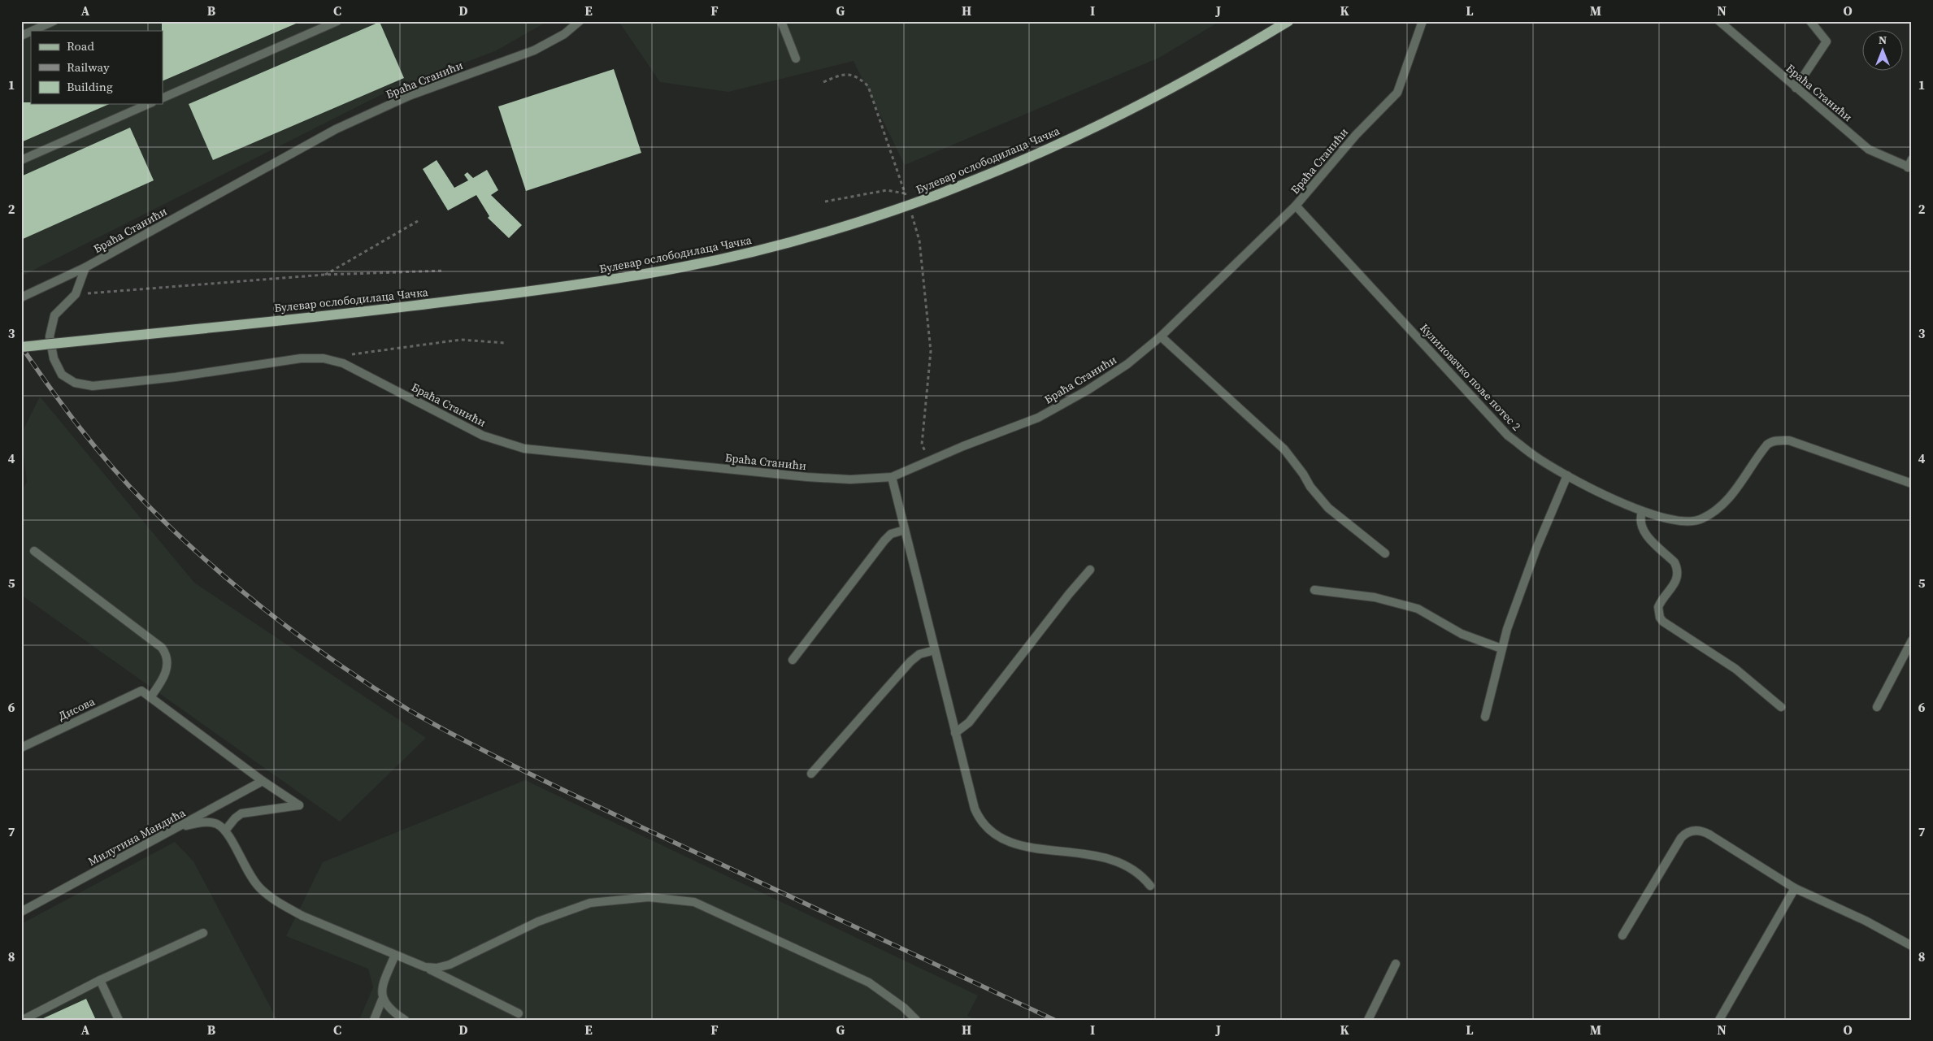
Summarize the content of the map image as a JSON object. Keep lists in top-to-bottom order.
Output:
{
  "streets": {
    "main road": ["Булевар ослободилаца Чачка"],
    "street": [
      "Браћа Станићи",
      "Кулиновачко поље потес 2",
      "Дисова",
      "Милутина Мандића"
    ]
  },
  "crossings": [
    ["Браћа Станићи", "Кулиновачко поље потес 2"]
  ],
  "legend": ["Road", "Railway", "Building"],
  "north": "top",
  "grid": {
    "columns": [
      "A",
      "B",
      "C",
      "D",
      "E",
      "F",
      "G",
      "H",
      "I",
      "J",
      "K",
      "L",
      "M",
      "N",
      "O"
    ],
    "rows": [
      "1",
      "2",
      "3",
      "4",
      "5",
      "6",
      "7",
      "8"
    ]
  }
}
